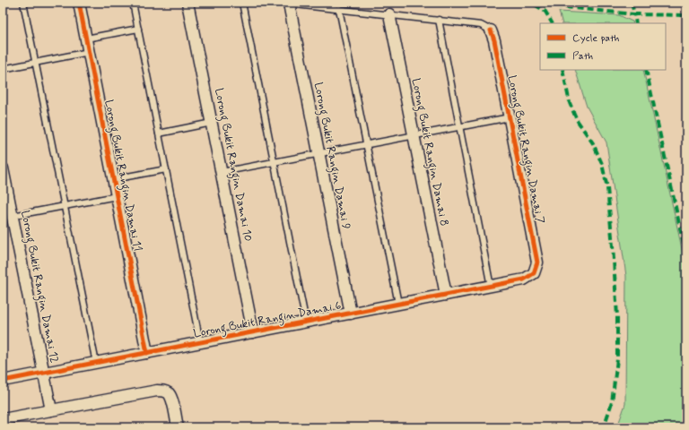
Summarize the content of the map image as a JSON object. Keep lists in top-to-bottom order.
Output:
{
  "streets": {
    "street": [
      "Lorong Bukit Rangin Damai 7",
      "Lorong Bukit Rangin Damai 8",
      "Lorong Bukit Rangin Damai 9",
      "Lorong Bukit Rangin Damai 10",
      "Lorong Bukit Rangin Damai 11",
      "Lorong Bukit Rangin Damai 12",
      "Lorong Bukit Rangin Damai 6"
    ]
  },
  "crossings": [
    ["Lorong Bukit Rangin Damai 7", "Lorong Bukit Rangin Damai 6"],
    ["Lorong Bukit Rangin Damai 8", "Lorong Bukit Rangin Damai 6"],
    ["Lorong Bukit Rangin Damai 9", "Lorong Bukit Rangin Damai 6"],
    ["Lorong Bukit Rangin Damai 10", "Lorong Bukit Rangin Damai 6"],
    ["Lorong Bukit Rangin Damai 11", "Lorong Bukit Rangin Damai 6"],
    ["Lorong Bukit Rangin Damai 12", "Lorong Bukit Rangin Damai 6"]
  ],
  "legend": ["Cycle path", "Path"]
}
